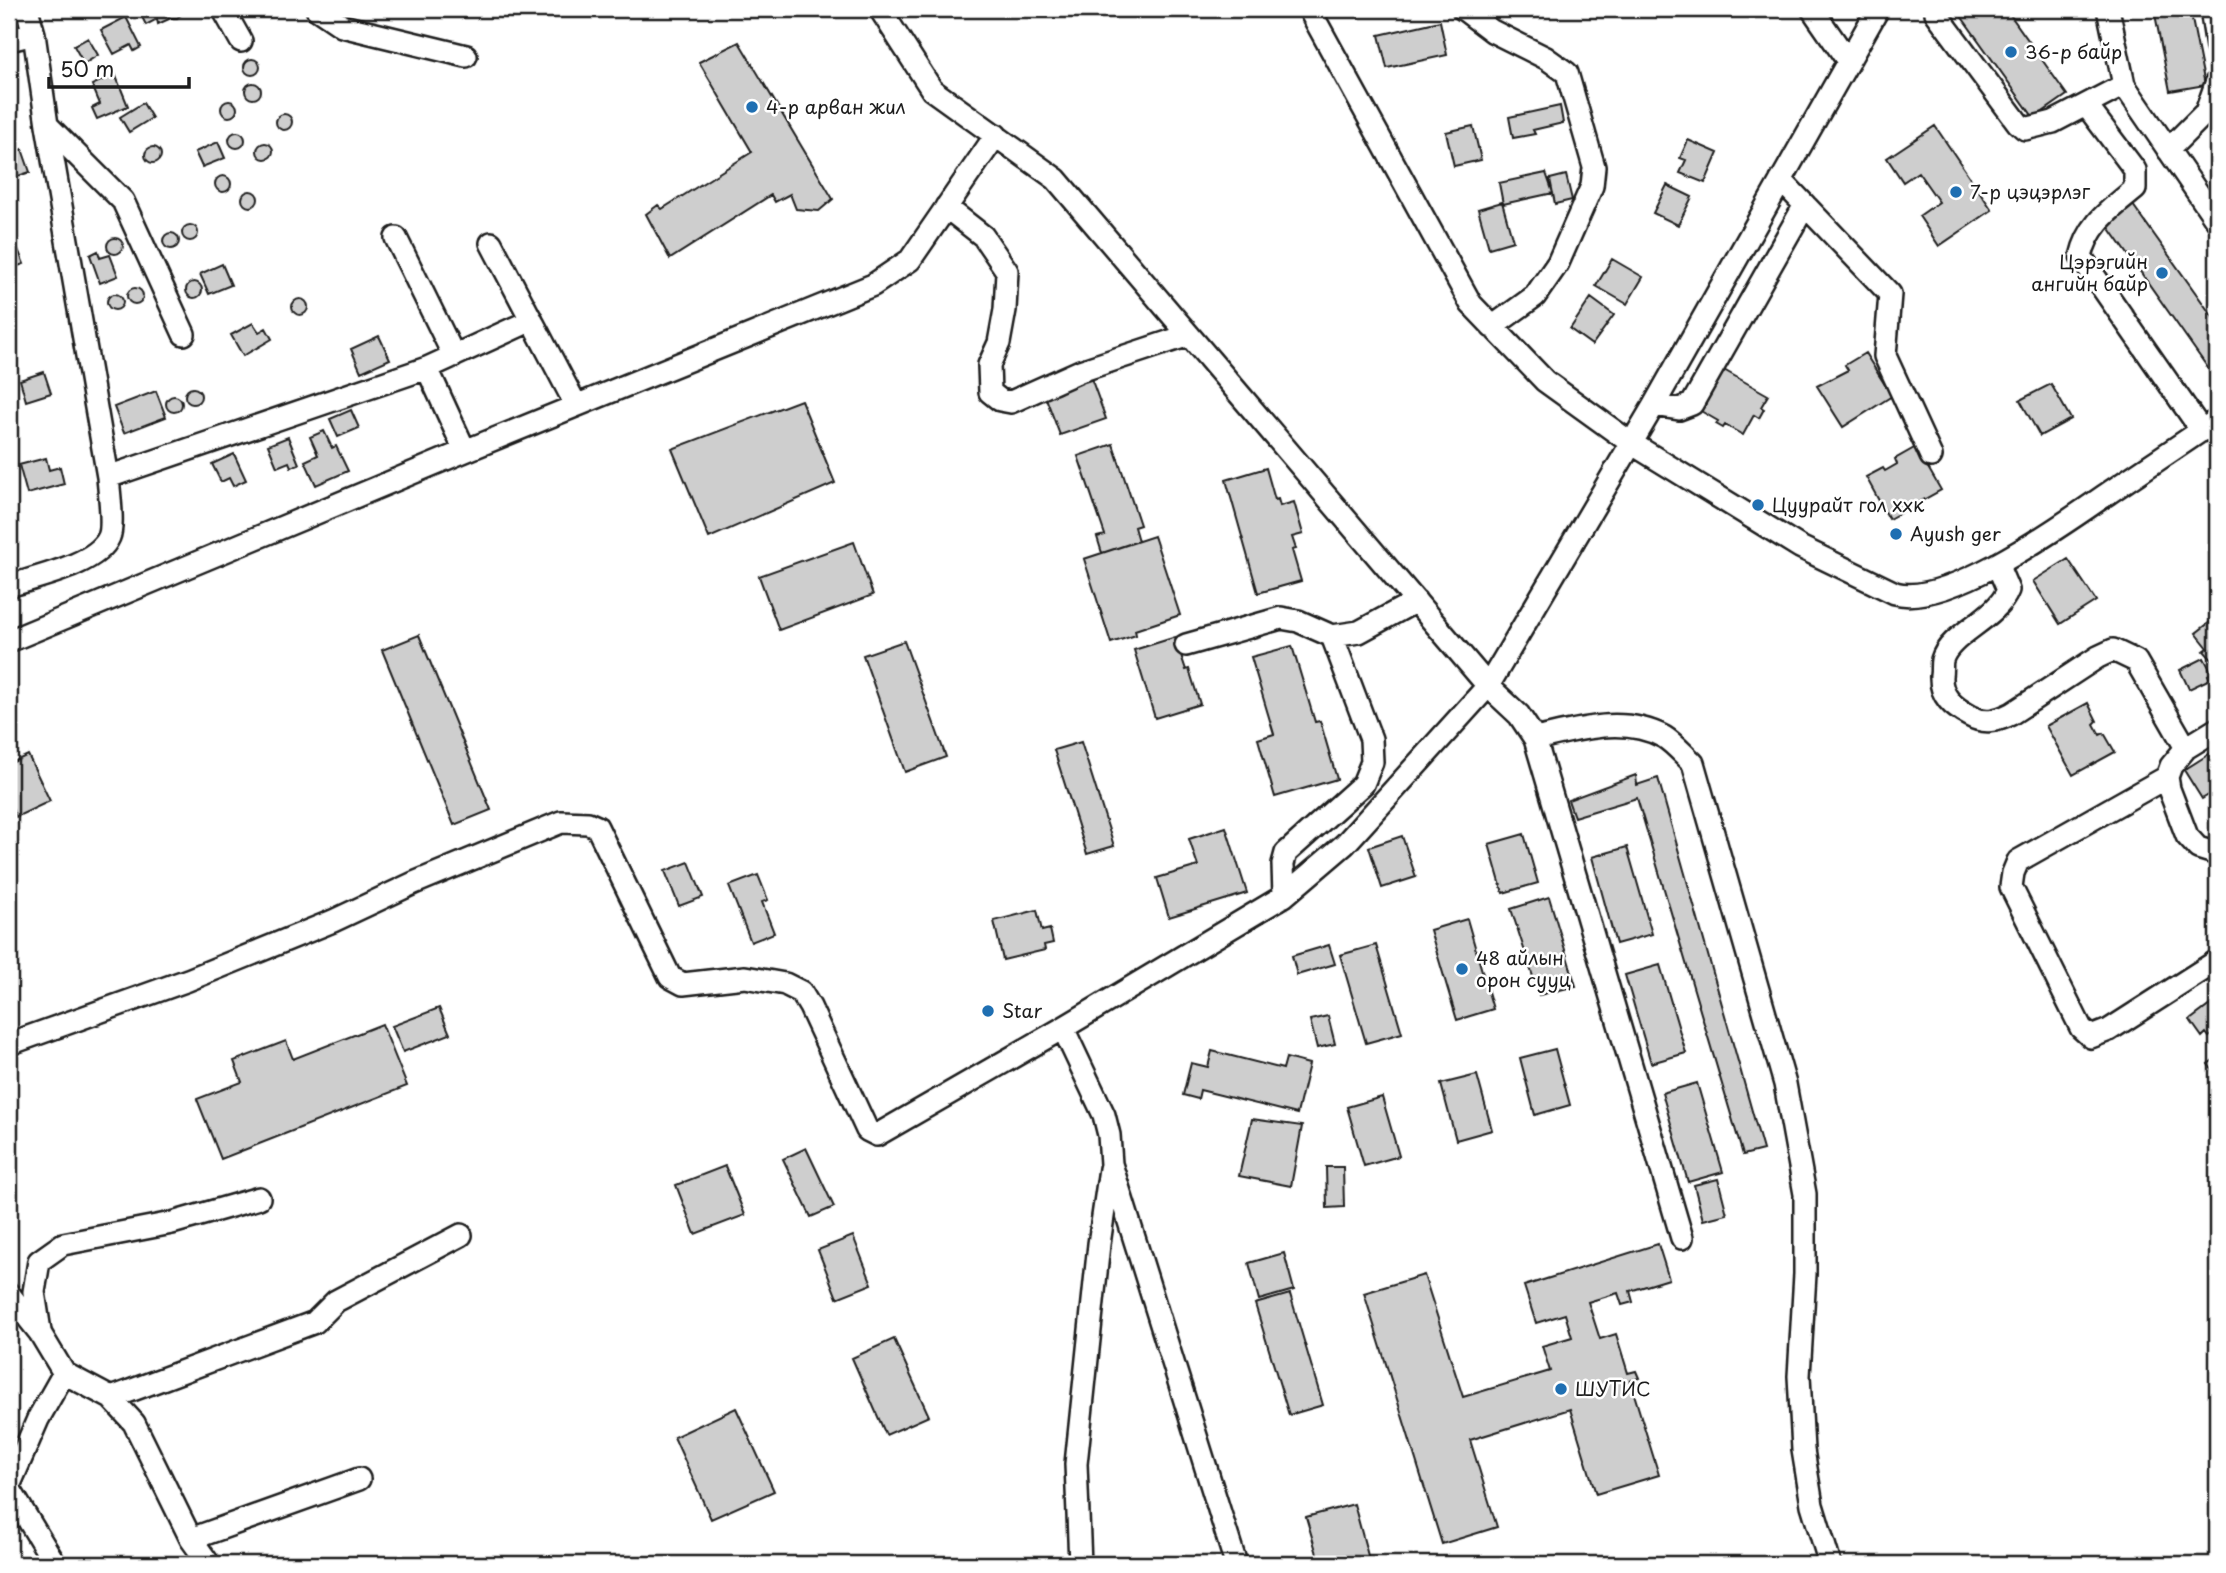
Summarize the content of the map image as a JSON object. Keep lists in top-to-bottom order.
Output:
{
  "places": [
    "36-р байр",
    "4-р арван жил",
    "7-р цэцэрлэг",
    "Цэрэгийн ангийн байр",
    "Цуурайт гол ххк",
    "Ayush ger",
    "48 айлын орон сууц",
    "Star",
    "ШУТИС"
  ],
  "scale_bar": "50 m"
}
